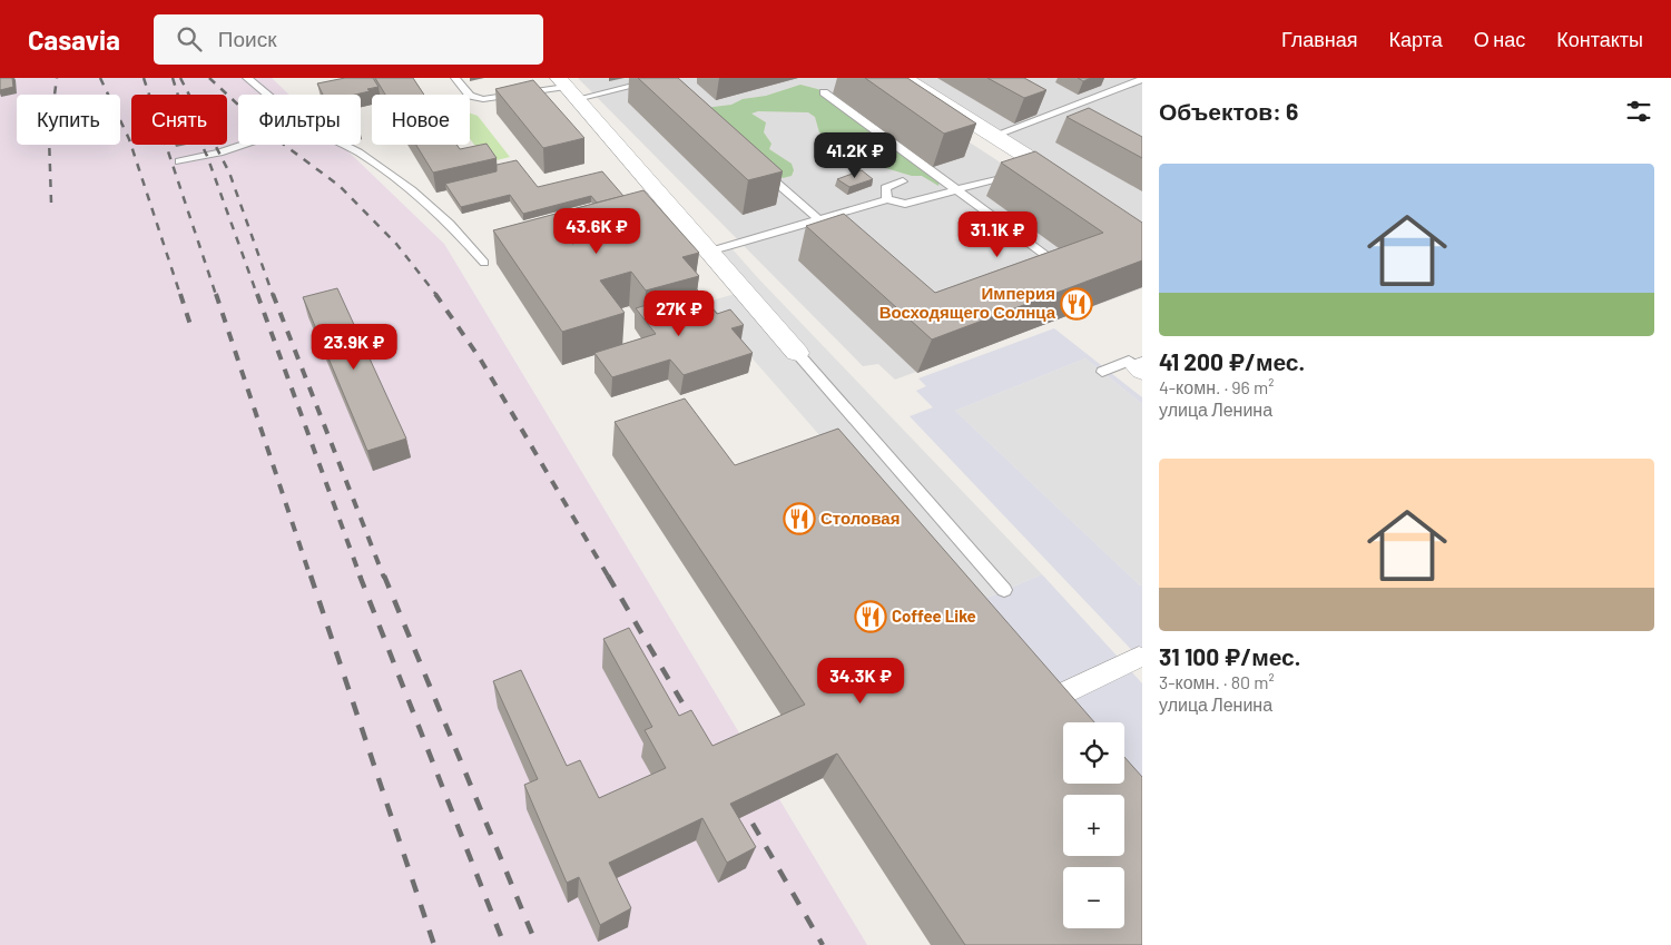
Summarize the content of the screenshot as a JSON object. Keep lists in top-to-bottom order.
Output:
{
  "places": {
    "restaurant": ["Империя Восходящего Солнца", "Столовая", "Coffee Like"]
  },
  "page": {
    "header": "Casavia",
    "search": "Поиск",
    "nav": [
      "Главная",
      "Карта",
      "О нас",
      "Контакты"
    ],
    "heading": "Объектов: 6",
    "chip": [
      "Купить",
      "Снять",
      "Фильтры",
      "Новое"
    ],
    "price": [
      "41.2K ₽",
      "43.6K ₽",
      "31.1K ₽",
      "27K ₽",
      "23.9K ₽",
      "34.3K ₽"
    ],
    "list": [
      {
        "name": "41 200 ₽/мес.",
        "note": "4-комн. · 96 m² · улица Ленина"
      },
      {
        "name": "31 100 ₽/мес.",
        "note": "3-комн. · 80 m² · улица Ленина"
      }
    ],
    "map_buttons": ["+", "−"]
  }
}
